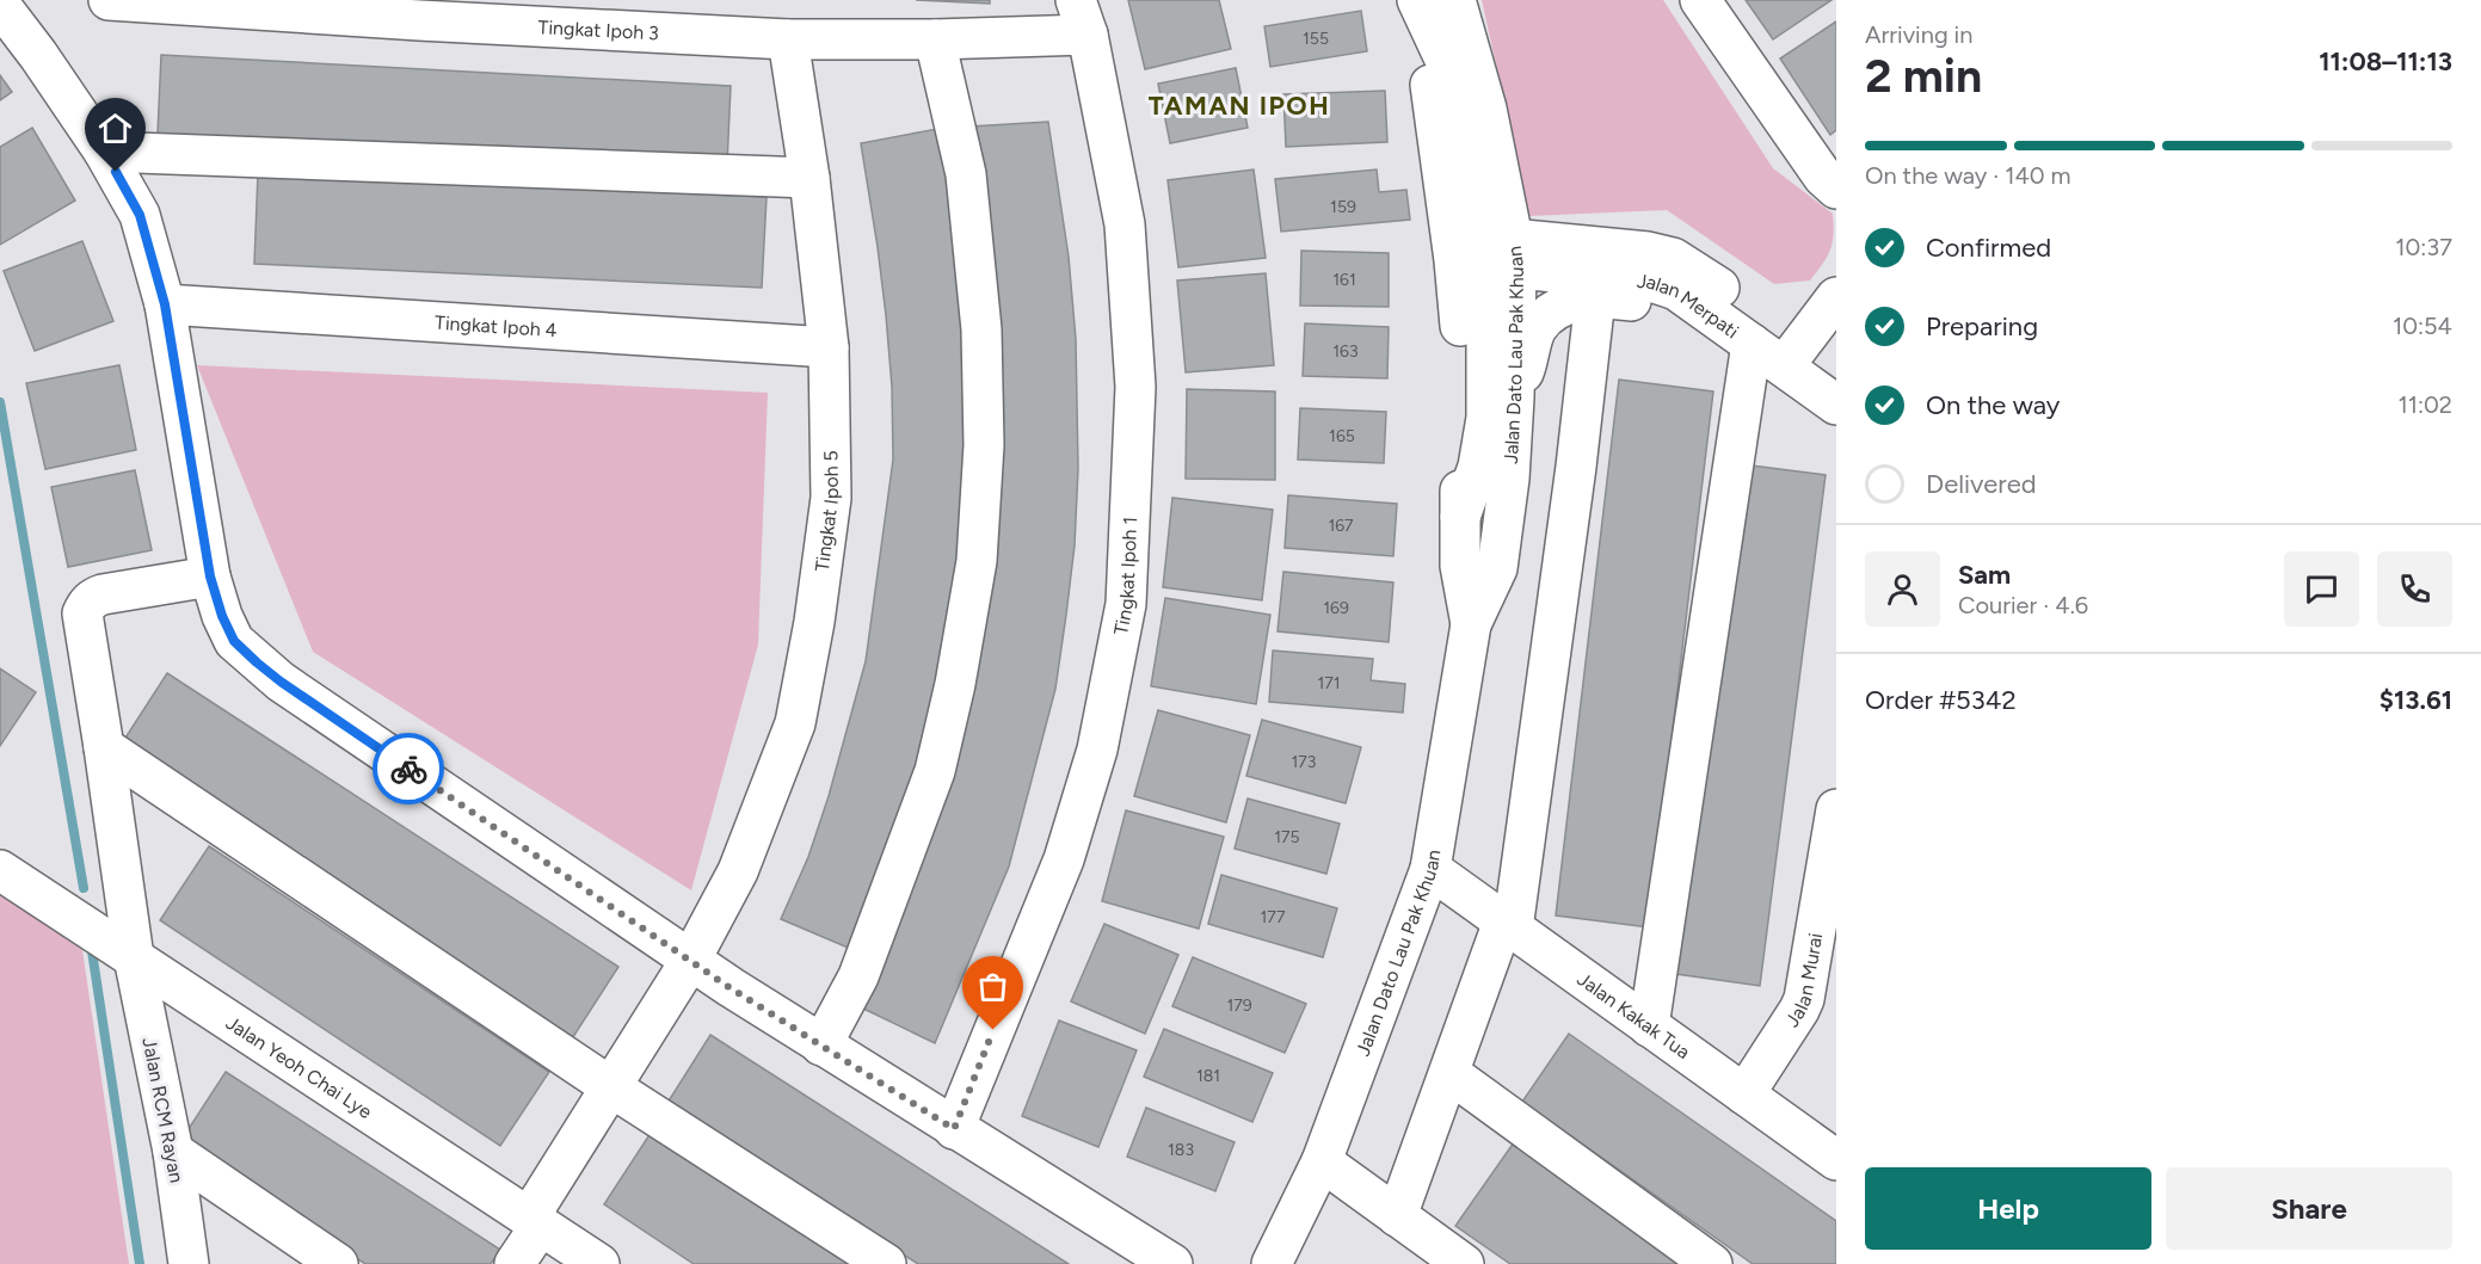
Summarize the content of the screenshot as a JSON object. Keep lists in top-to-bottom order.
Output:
{
  "streets": {
    "street": [
      "Tingkat Ipoh 3",
      "Jalan Merpati",
      "Tingkat Ipoh 4",
      "Jalan Dato Lau Pak Khuan",
      "Tingkat Ipoh 5",
      "Tingkat Ipoh 1",
      "Jalan Murai",
      "Jalan Kakak Tua",
      "Jalan Yeoh Chai Lye",
      "Jalan RCM Rayan"
    ]
  },
  "crossings": [
    ["Tingkat Ipoh 3", "Tingkat Ipoh 5"],
    ["Tingkat Ipoh 3", "Tingkat Ipoh 1"],
    ["Jalan Merpati", "Jalan Dato Lau Pak Khuan"],
    ["Tingkat Ipoh 4", "Tingkat Ipoh 5"],
    ["Jalan Dato Lau Pak Khuan", "Jalan Kakak Tua"],
    ["Tingkat Ipoh 5", "Jalan Yeoh Chai Lye"],
    ["Jalan Murai", "Jalan Kakak Tua"],
    ["Jalan Yeoh Chai Lye", "Jalan RCM Rayan"]
  ],
  "districts": ["TAMAN IPOH"],
  "house_numbers": [
    "155",
    "159",
    "161",
    "163",
    "165",
    "167",
    "169",
    "171",
    "173",
    "175",
    "177",
    "179",
    "181",
    "183"
  ],
  "page": {
    "heading": ["2 min", "Arriving in", "11:08–11:13"],
    "panel": [
      "Sam",
      "Courier · 4.6",
      "Order #5342",
      "$13.61"
    ],
    "bar": "On the way · 140 m",
    "list": [
      ["Confirmed", "10:37"],
      ["Preparing", "10:54"],
      ["On the way", "11:02"],
      "Delivered"
    ],
    "buttons": ["Help", "Share"]
  }
}
